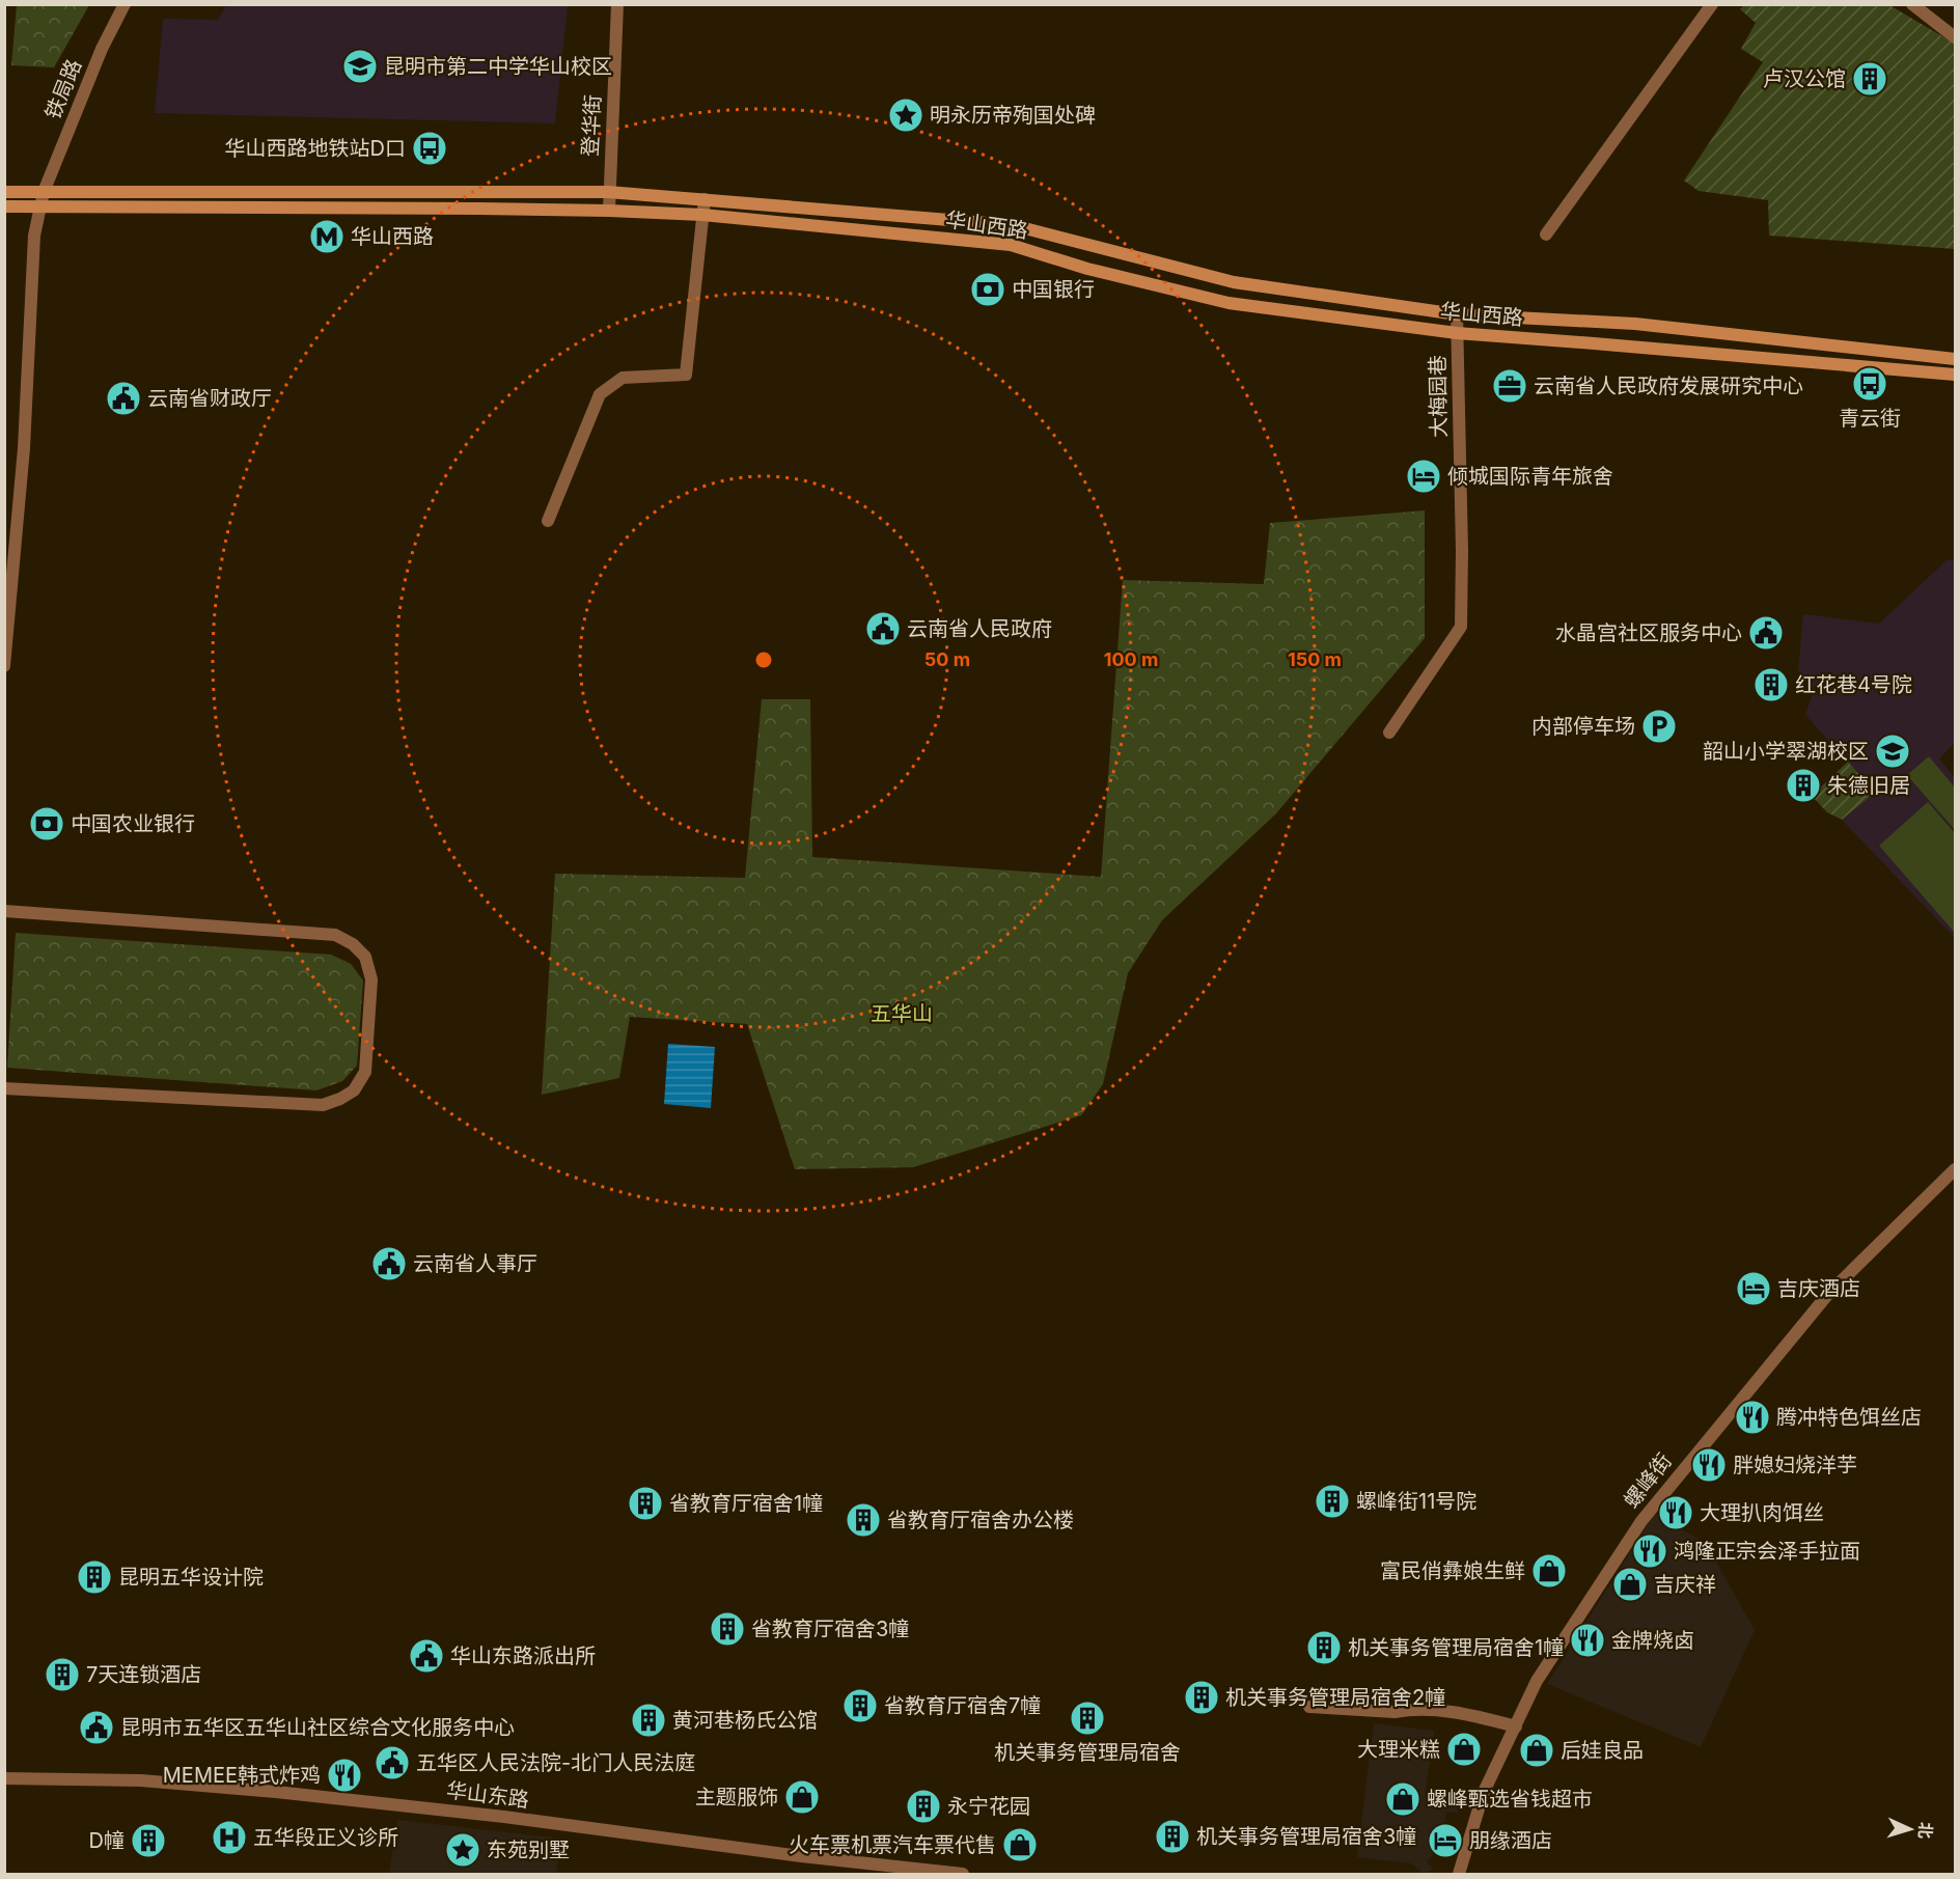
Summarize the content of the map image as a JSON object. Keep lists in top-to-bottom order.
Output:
{
  "streets": {
    "main road": ["华山西路"],
    "street": [
      "铁局路",
      "登华街",
      "大梅园巷",
      "螺峰街",
      "华山东路"
    ]
  },
  "crossings": [
    ["铁局路", "华山西路"],
    ["登华街", "华山西路"],
    ["华山西路", "大梅园巷"]
  ],
  "parks": ["五华山"],
  "places": {
    "school or university": ["昆明市第二中学华山校区", "韶山小学翠湖校区"],
    "building": [
      "卢汉公馆",
      "红花巷4号院",
      "朱德旧居",
      "螺峰街11号院",
      "省教育厅宿舍1幢",
      "省教育厅宿舍办公楼",
      "昆明五华设计院",
      "省教育厅宿舍3幢",
      "机关事务管理局宿舍1幢",
      "7天连锁酒店",
      "机关事务管理局宿舍2幢",
      "省教育厅宿舍7幢",
      "机关事务管理局宿舍",
      "黄河巷杨氏公馆",
      "永宁花园",
      "机关事务管理局宿舍3幢",
      "D幢"
    ],
    "place": ["明永历帝殉国处碑", "东苑别墅"],
    "bus stop": ["华山西路地铁站D口", "青云街"],
    "metro station": ["华山西路"],
    "bank": ["中国银行", "中国农业银行"],
    "office": ["云南省人民政府发展研究中心"],
    "public building": [
      "云南省财政厅",
      "云南省人民政府",
      "水晶宫社区服务中心",
      "云南省人事厅",
      "华山东路派出所",
      "昆明市五华区五华山社区综合文化服务中心",
      "五华区人民法院-北门人民法庭"
    ],
    "hotel": ["倾城国际青年旅舍", "吉庆酒店", "朋缘酒店"],
    "parking": ["内部停车场"],
    "restaurant": [
      "腾冲特色饵丝店",
      "胖媳妇烧洋芋",
      "大理扒肉饵丝",
      "鸿隆正宗会泽手拉面",
      "金牌烧卤",
      "MEMEE韩式炸鸡"
    ],
    "shop": [
      "富民俏彝娘生鲜",
      "吉庆祥",
      "大理米糕",
      "后娃良品",
      "主题服饰",
      "螺峰甄选省钱超市",
      "火车票机票汽车票代售"
    ],
    "hospital": ["五华段正义诊所"]
  },
  "north": "right",
  "rings": ["50 m", "100 m", "150 m"]
}
